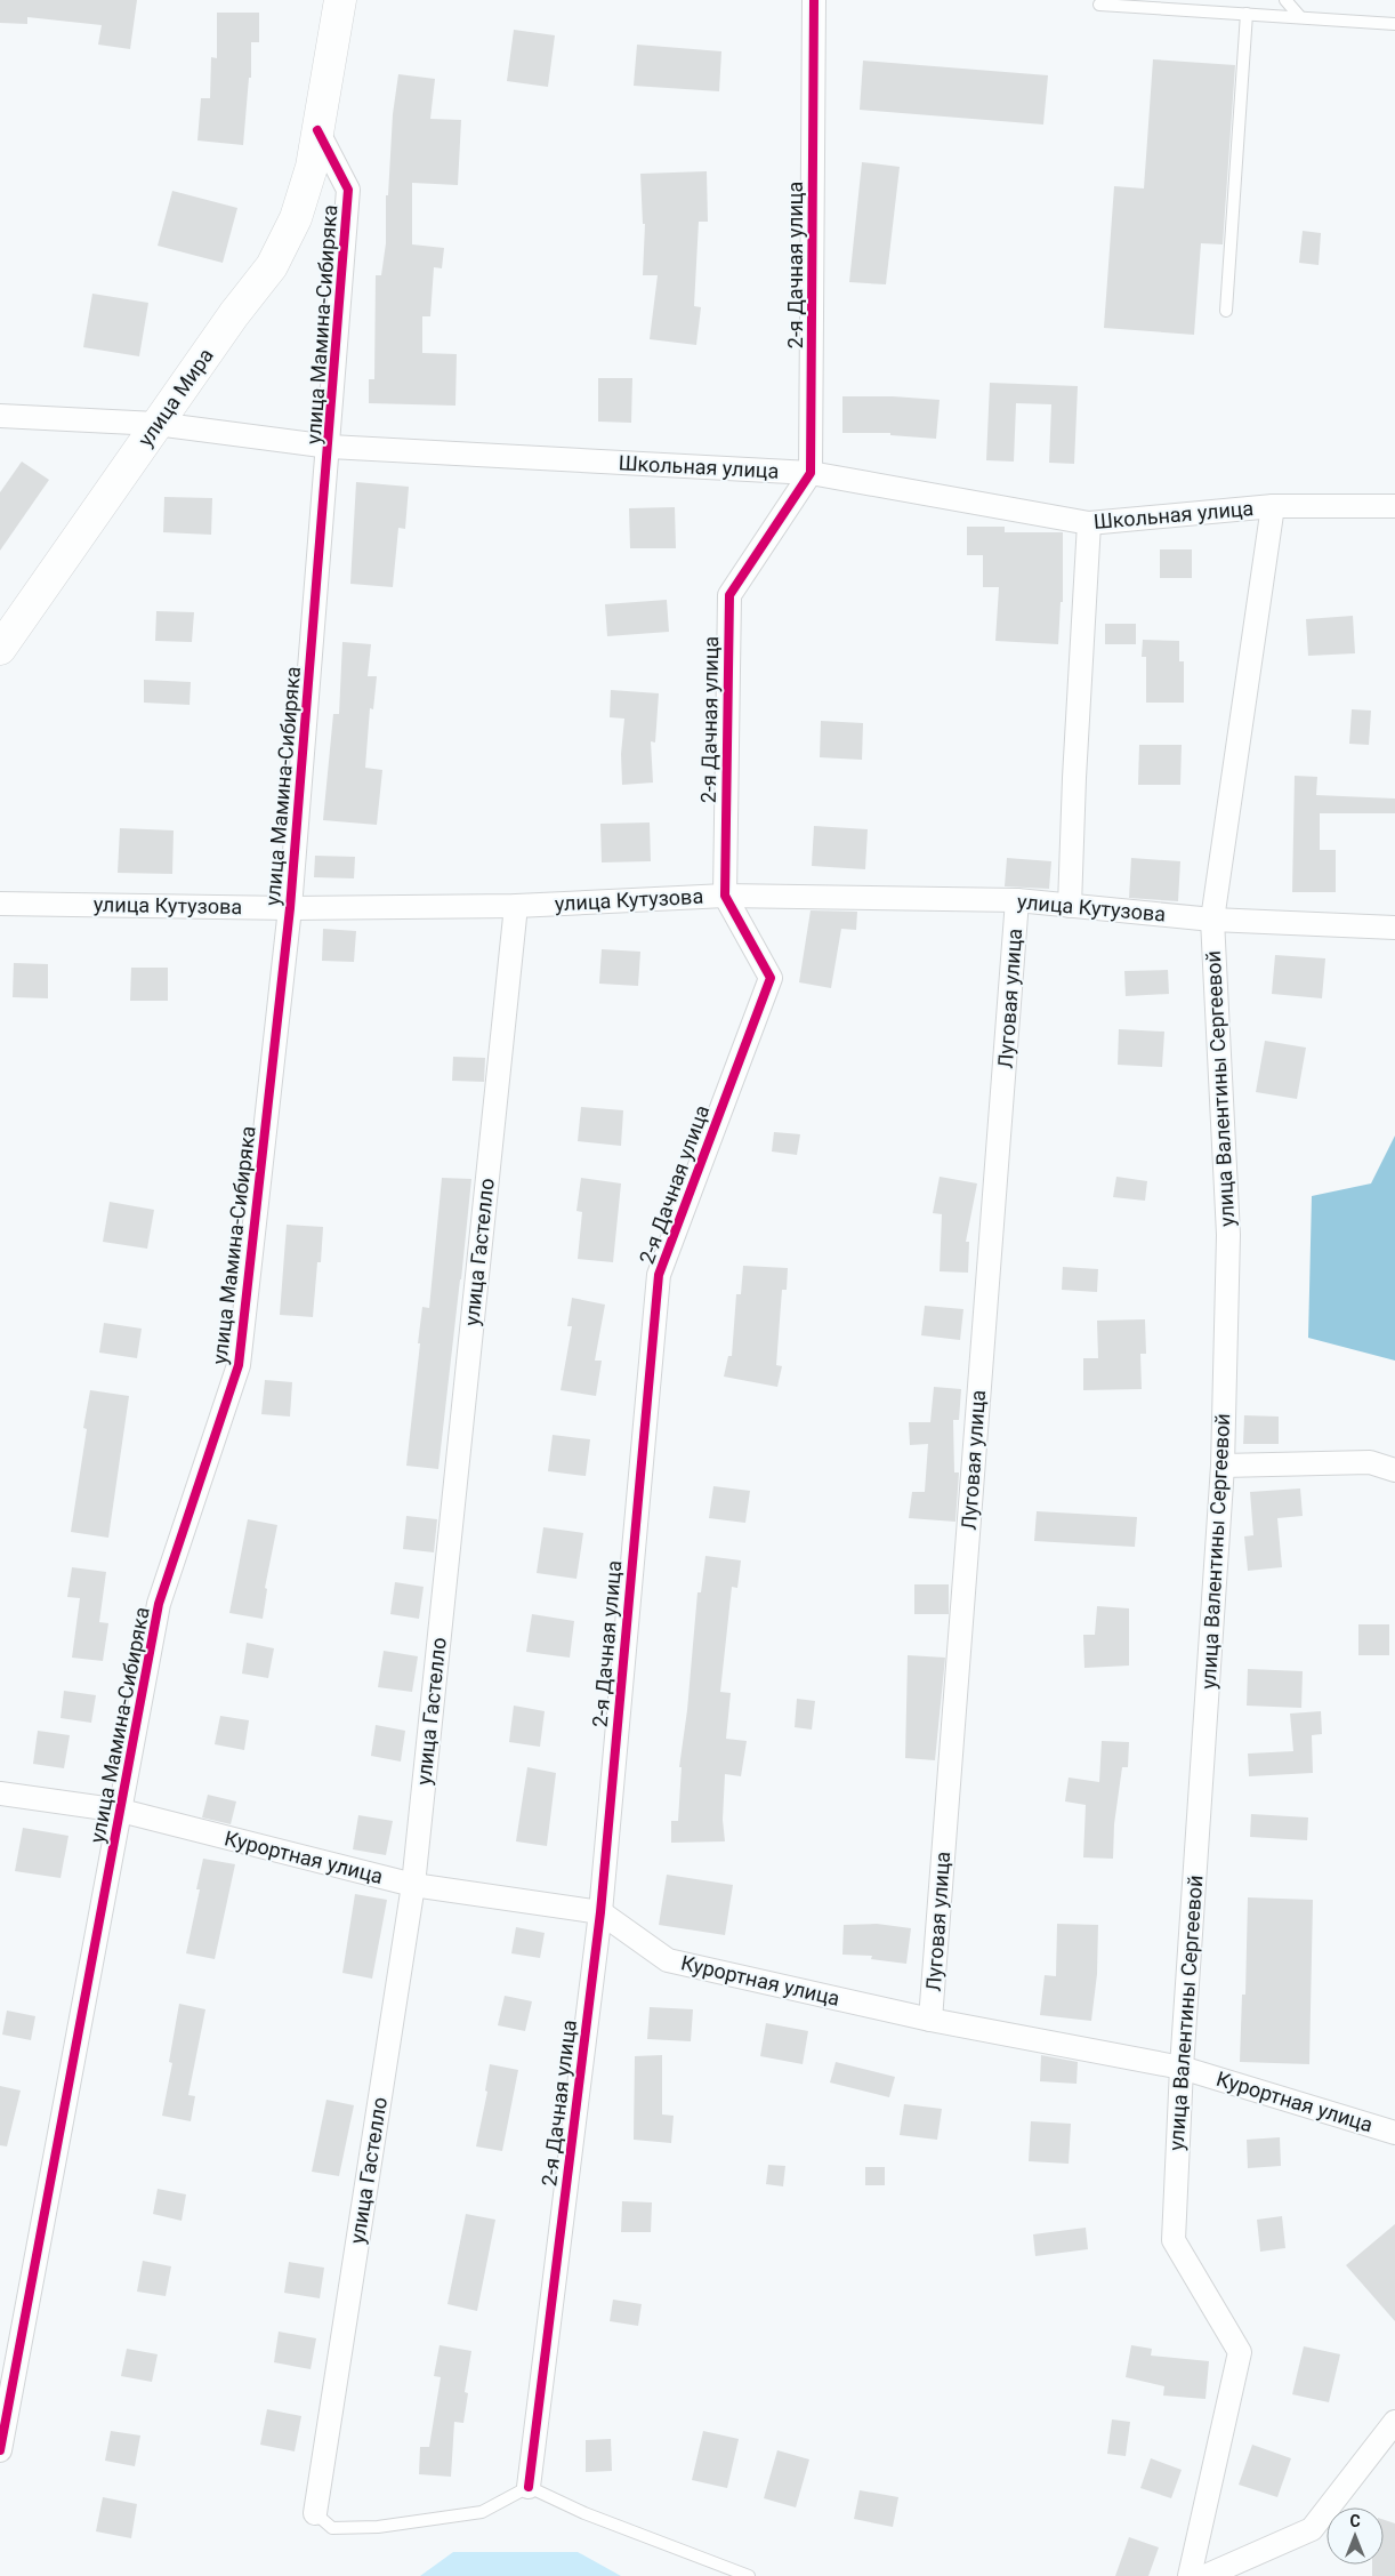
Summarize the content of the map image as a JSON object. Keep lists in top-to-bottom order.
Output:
{
  "streets": {
    "main road": ["улица Мира"],
    "street": [
      "2-я Дачная улица",
      "улица Мамина-Сибиряка",
      "Школьная улица",
      "улица Кутузова",
      "Луговая улица",
      "улица Валентины Сергеевой",
      "улица Гастелло",
      "Курортная улица"
    ]
  },
  "crossings": [
    ["2-я Дачная улица", "Школьная улица"],
    ["2-я Дачная улица", "улица Кутузова"],
    ["2-я Дачная улица", "Курортная улица"],
    ["улица Мамина-Сибиряка", "улица Мира"],
    ["улица Мамина-Сибиряка", "Школьная улица"],
    ["улица Мамина-Сибиряка", "улица Кутузова"],
    ["улица Мамина-Сибиряка", "Курортная улица"],
    ["улица Мира", "Школьная улица"],
    ["Школьная улица", "улица Валентины Сергеевой"],
    ["улица Кутузова", "Луговая улица"],
    ["улица Кутузова", "улица Валентины Сергеевой"],
    ["улица Кутузова", "улица Гастелло"],
    ["Луговая улица", "Курортная улица"],
    ["улица Валентины Сергеевой", "Курортная улица"],
    ["улица Гастелло", "Курортная улица"]
  ],
  "north": "top"
}
